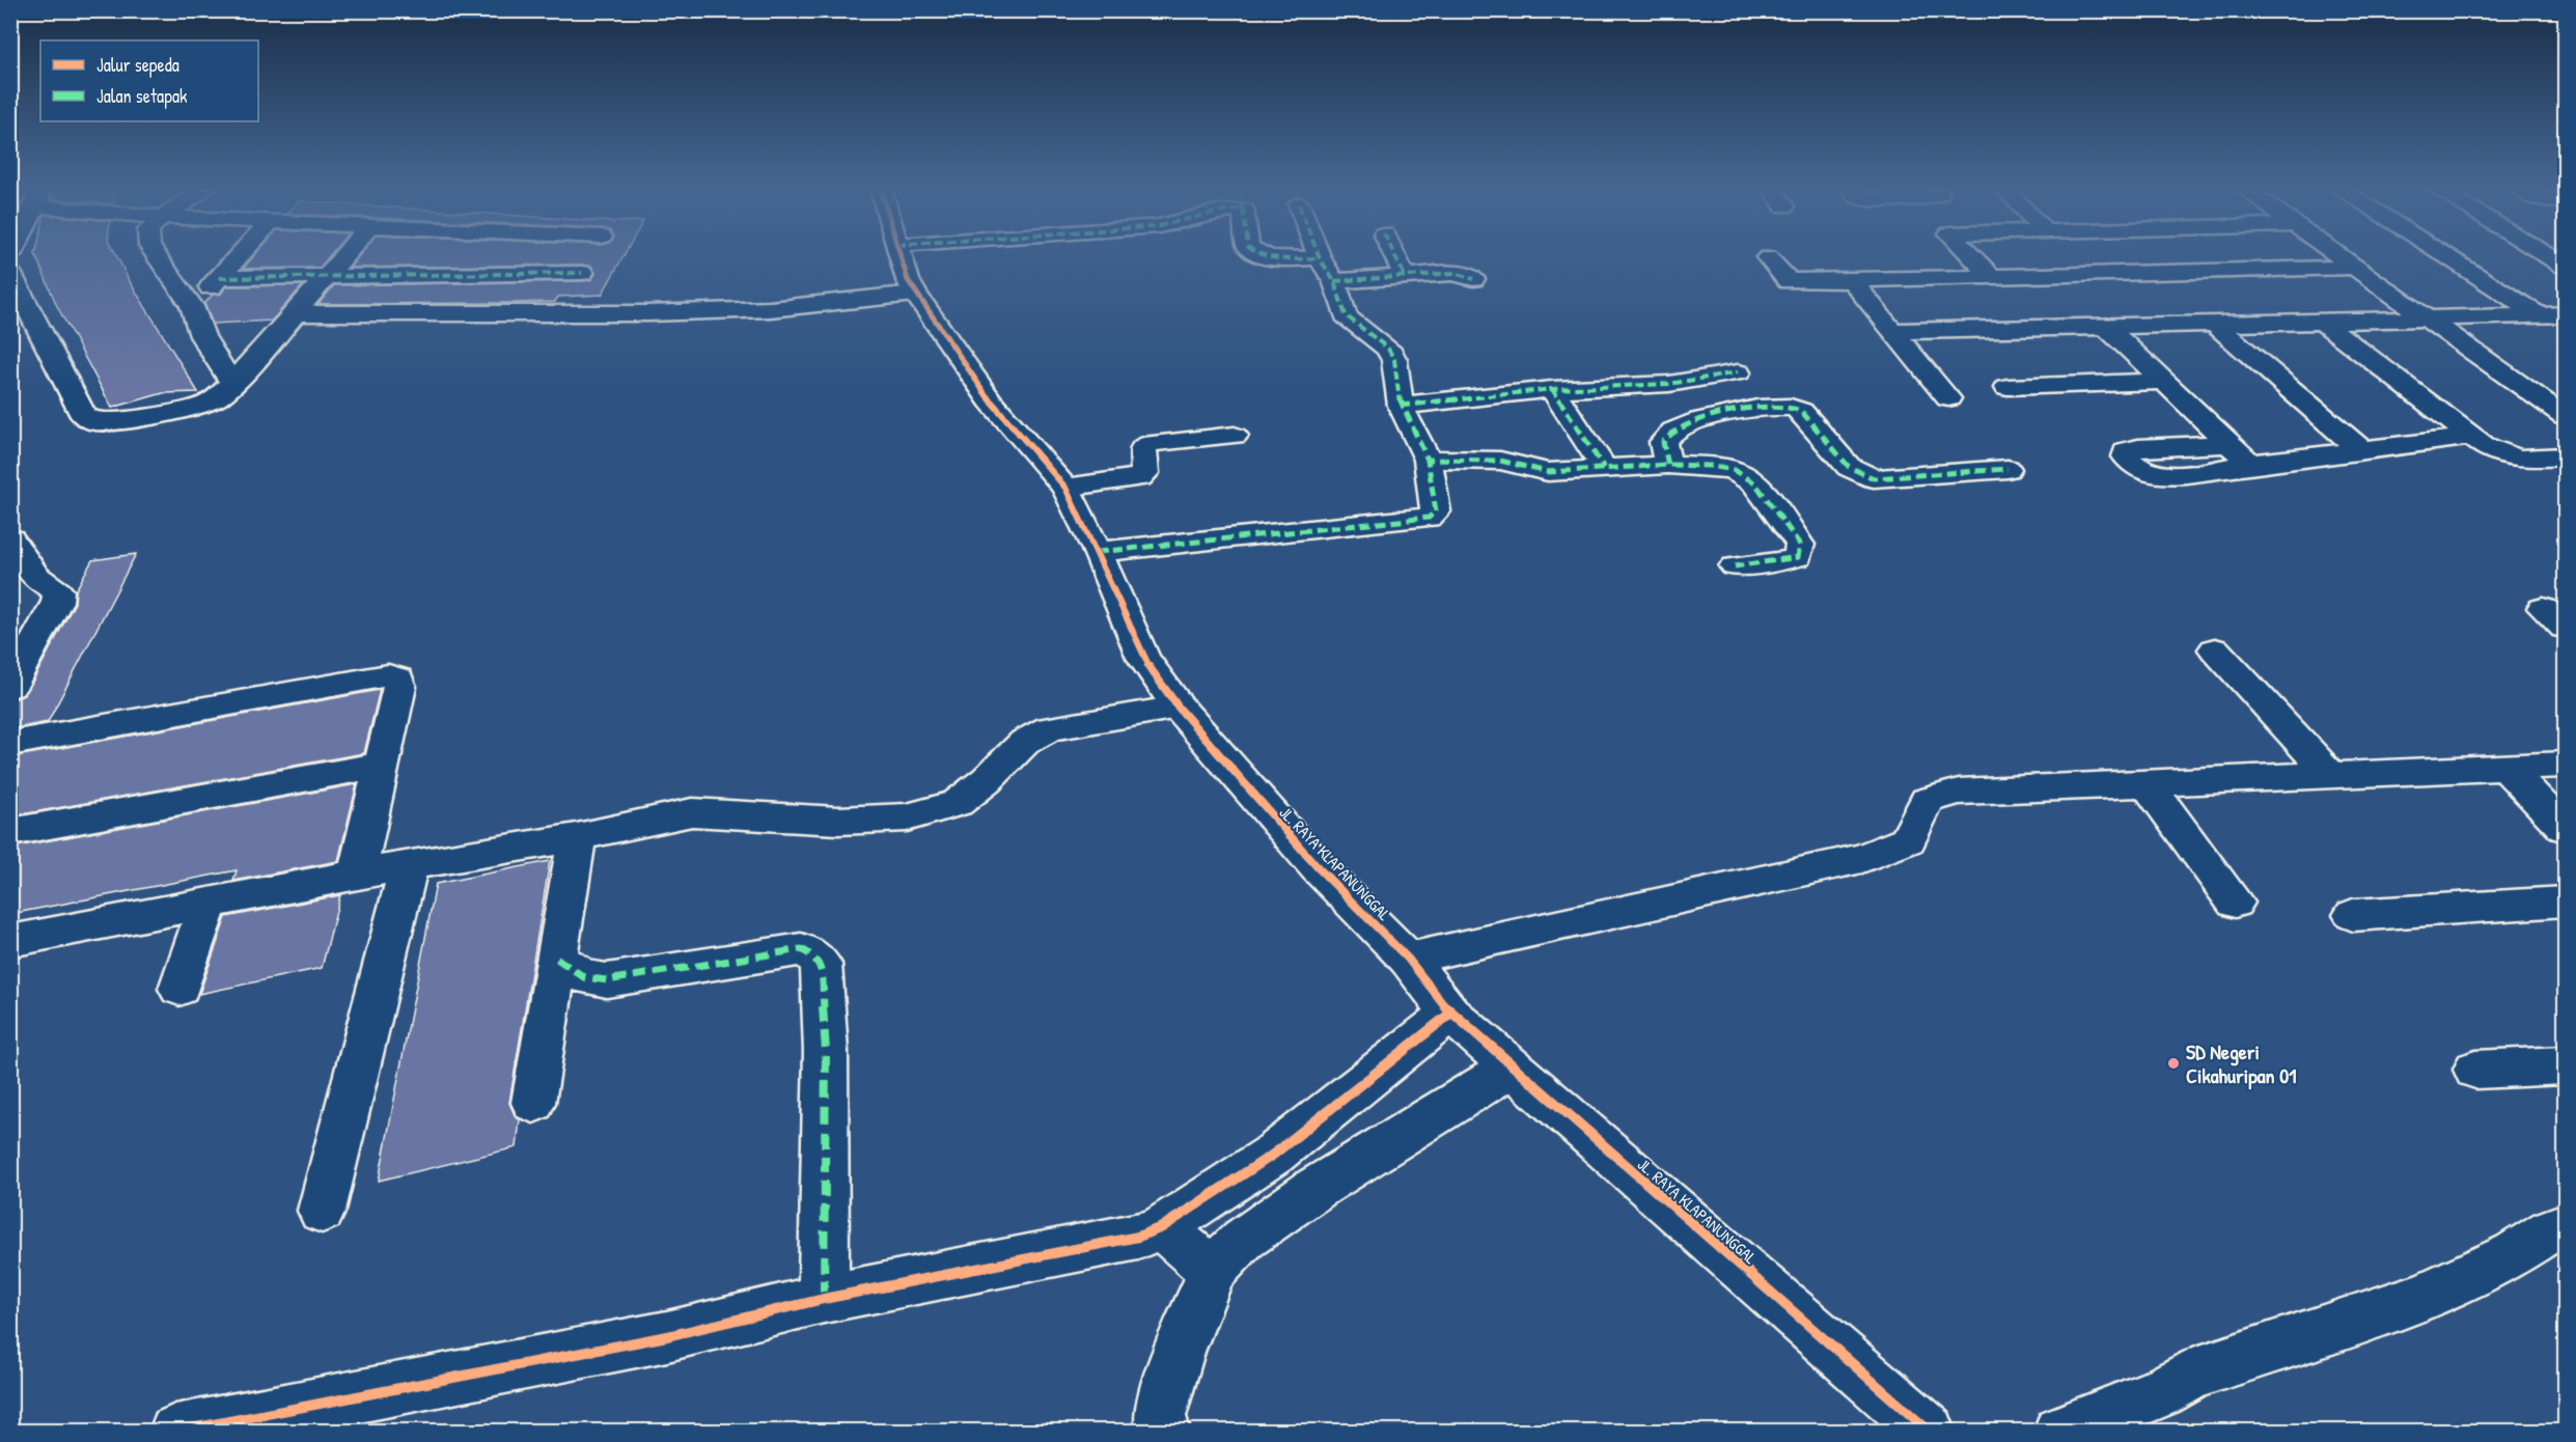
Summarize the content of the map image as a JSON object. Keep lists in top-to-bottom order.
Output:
{
  "streets": {
    "street": ["JL. RAYA KLAPANUNGGAL"]
  },
  "places": ["SD Negeri Cikahuripan 01"],
  "legend": ["Jalur sepeda", "Jalan setapak"]
}
